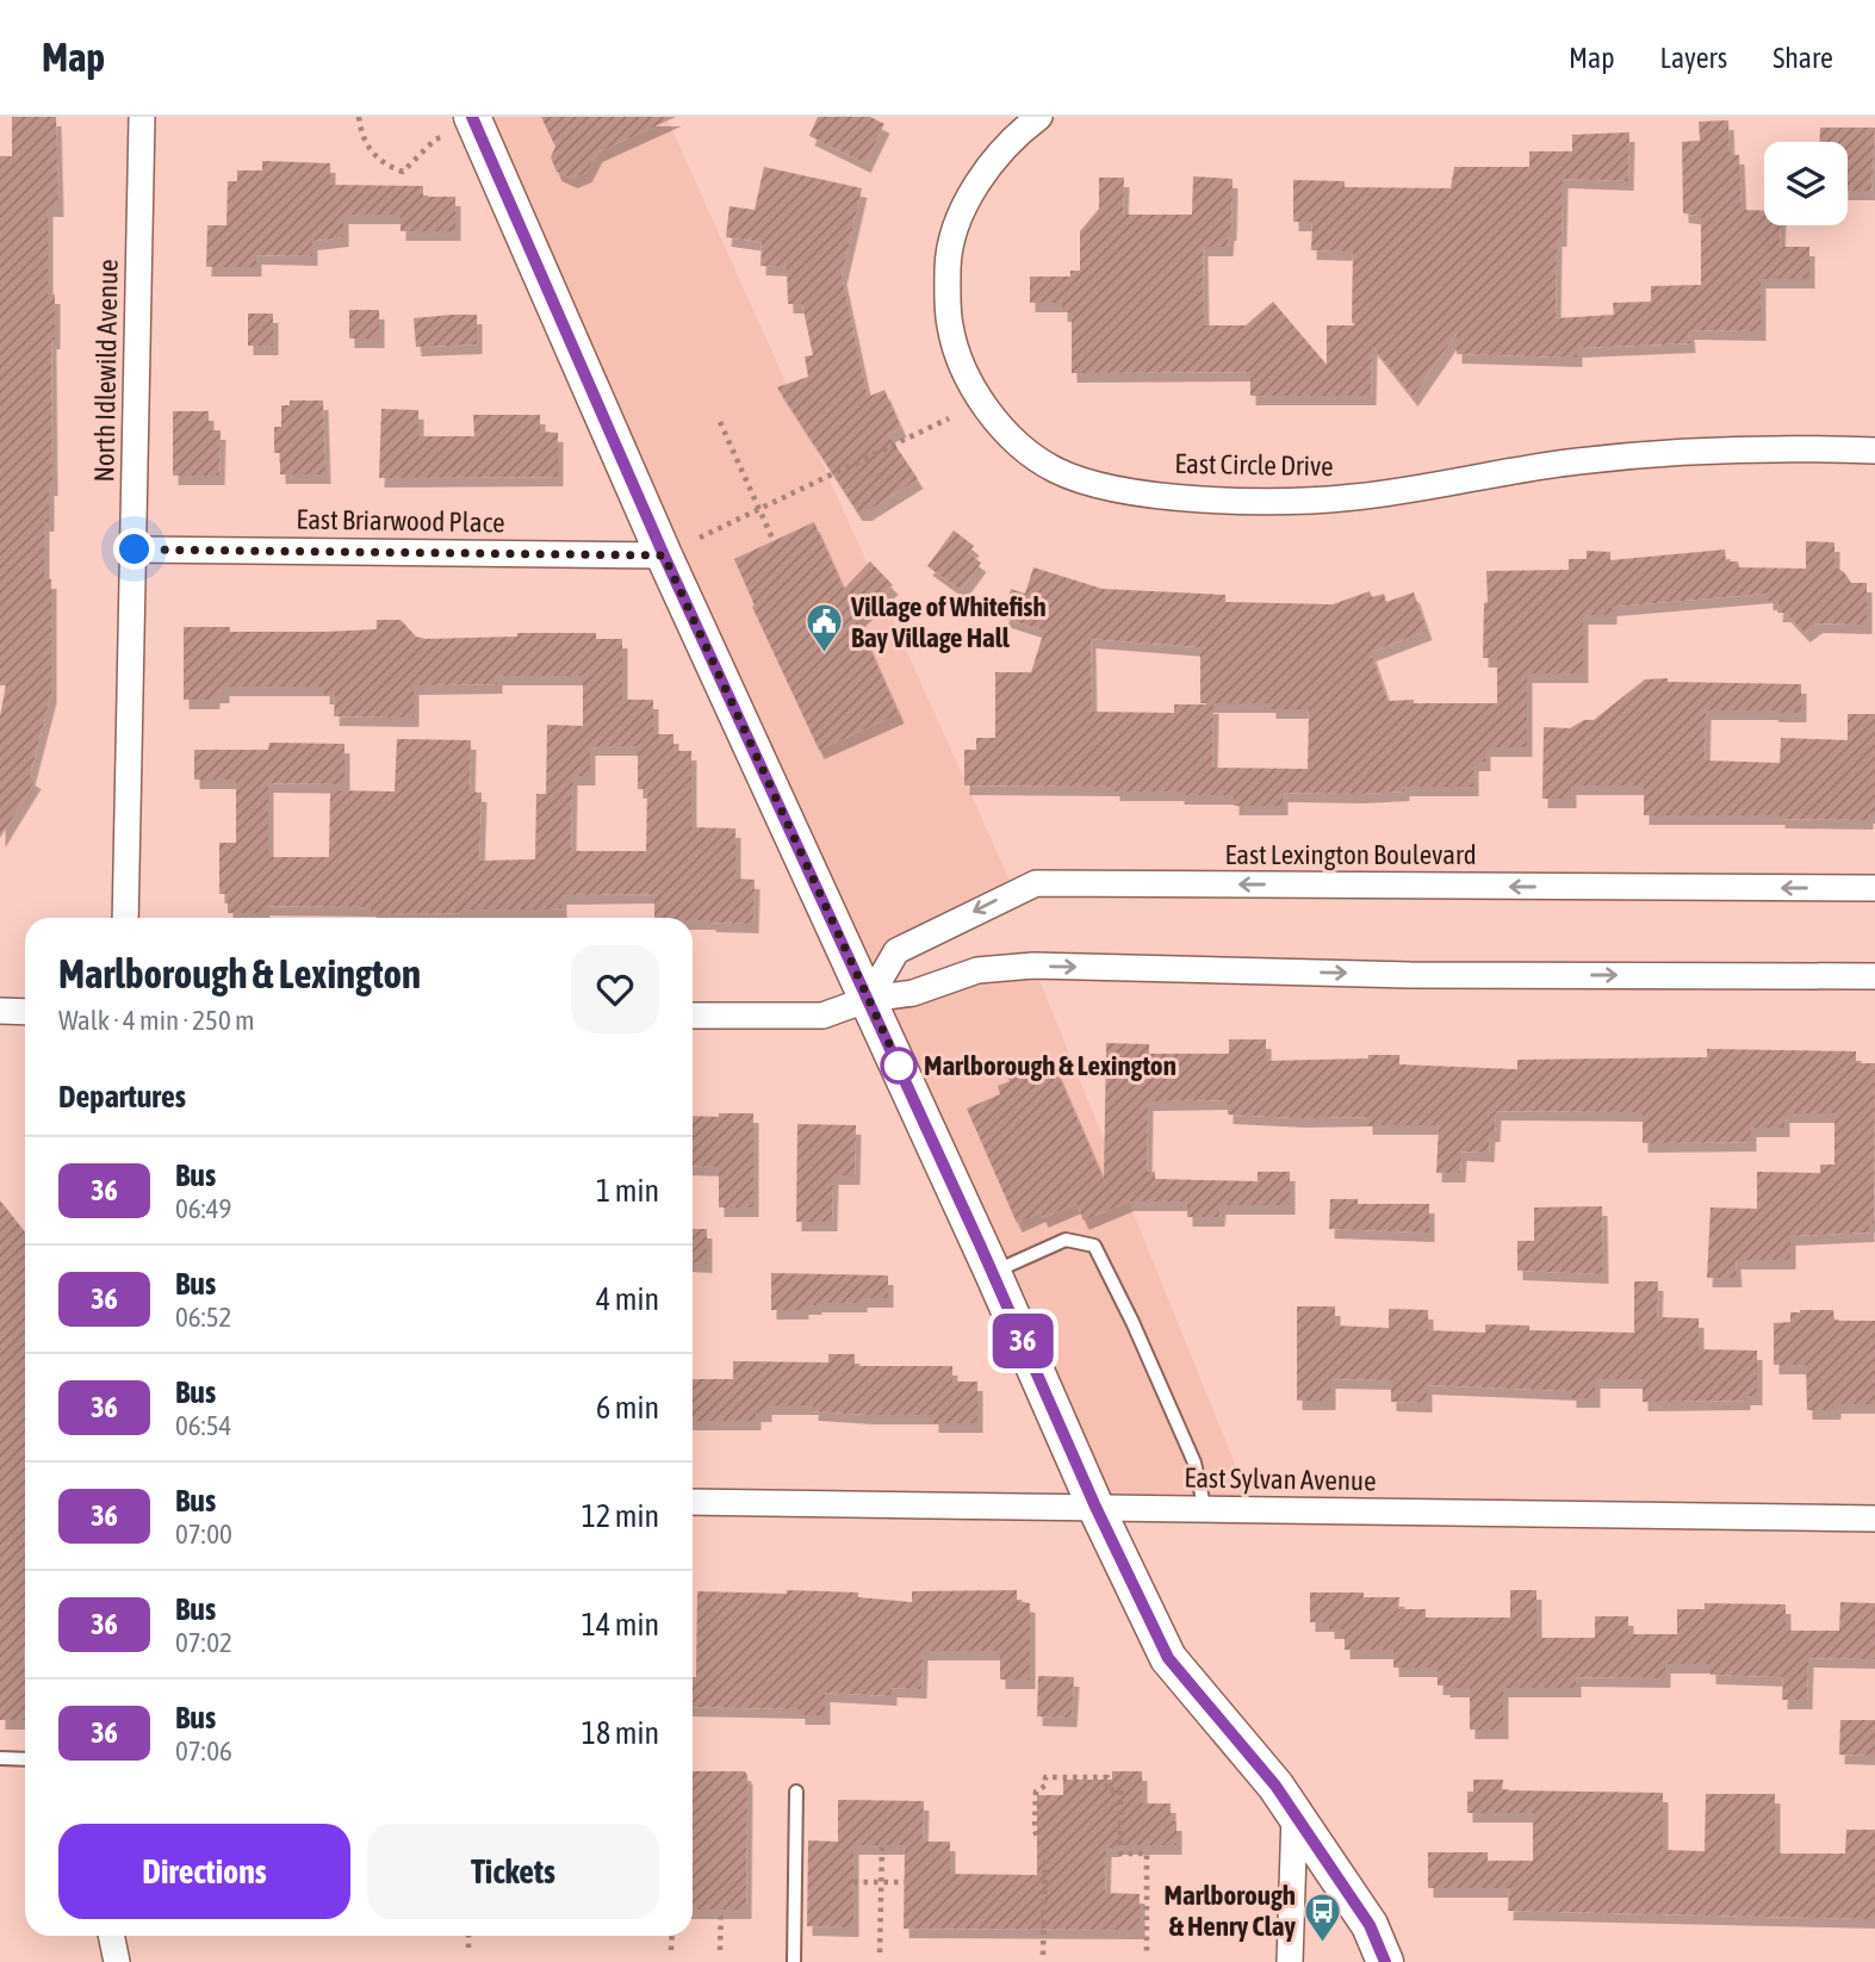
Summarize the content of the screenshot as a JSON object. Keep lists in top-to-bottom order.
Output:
{
  "streets": {
    "street": [
      "North Idlewild Avenue",
      "East Circle Drive",
      "East Briarwood Place",
      "East Lexington Boulevard",
      "East Sylvan Avenue"
    ]
  },
  "crossings": [
    ["North Idlewild Avenue", "East Briarwood Place"]
  ],
  "places": {
    "public building": ["Village of Whitefish Bay Village Hall"],
    "other": ["Marlborough & Lexington"],
    "bus stop": ["Marlborough & Henry Clay"]
  },
  "lines": ["bus line 36"],
  "page": {
    "header": "Map",
    "nav": ["Map", "Layers", "Share"],
    "on_map": "36",
    "heading": [
      ["Marlborough & Lexington", "Walk · 4 min · 250 m"],
      "Departures"
    ],
    "list": [
      {
        "mark": "36",
        "name": "Bus",
        "note": "06:49",
        "value": "1 min"
      },
      {
        "mark": "36",
        "name": "Bus",
        "note": "06:52",
        "value": "4 min"
      },
      {
        "mark": "36",
        "name": "Bus",
        "note": "06:54",
        "value": "6 min"
      },
      {
        "mark": "36",
        "name": "Bus",
        "note": "07:00",
        "value": "12 min"
      },
      {
        "mark": "36",
        "name": "Bus",
        "note": "07:02",
        "value": "14 min"
      },
      {
        "mark": "36",
        "name": "Bus",
        "note": "07:06",
        "value": "18 min"
      }
    ],
    "buttons": ["Directions", "Tickets"]
  }
}
